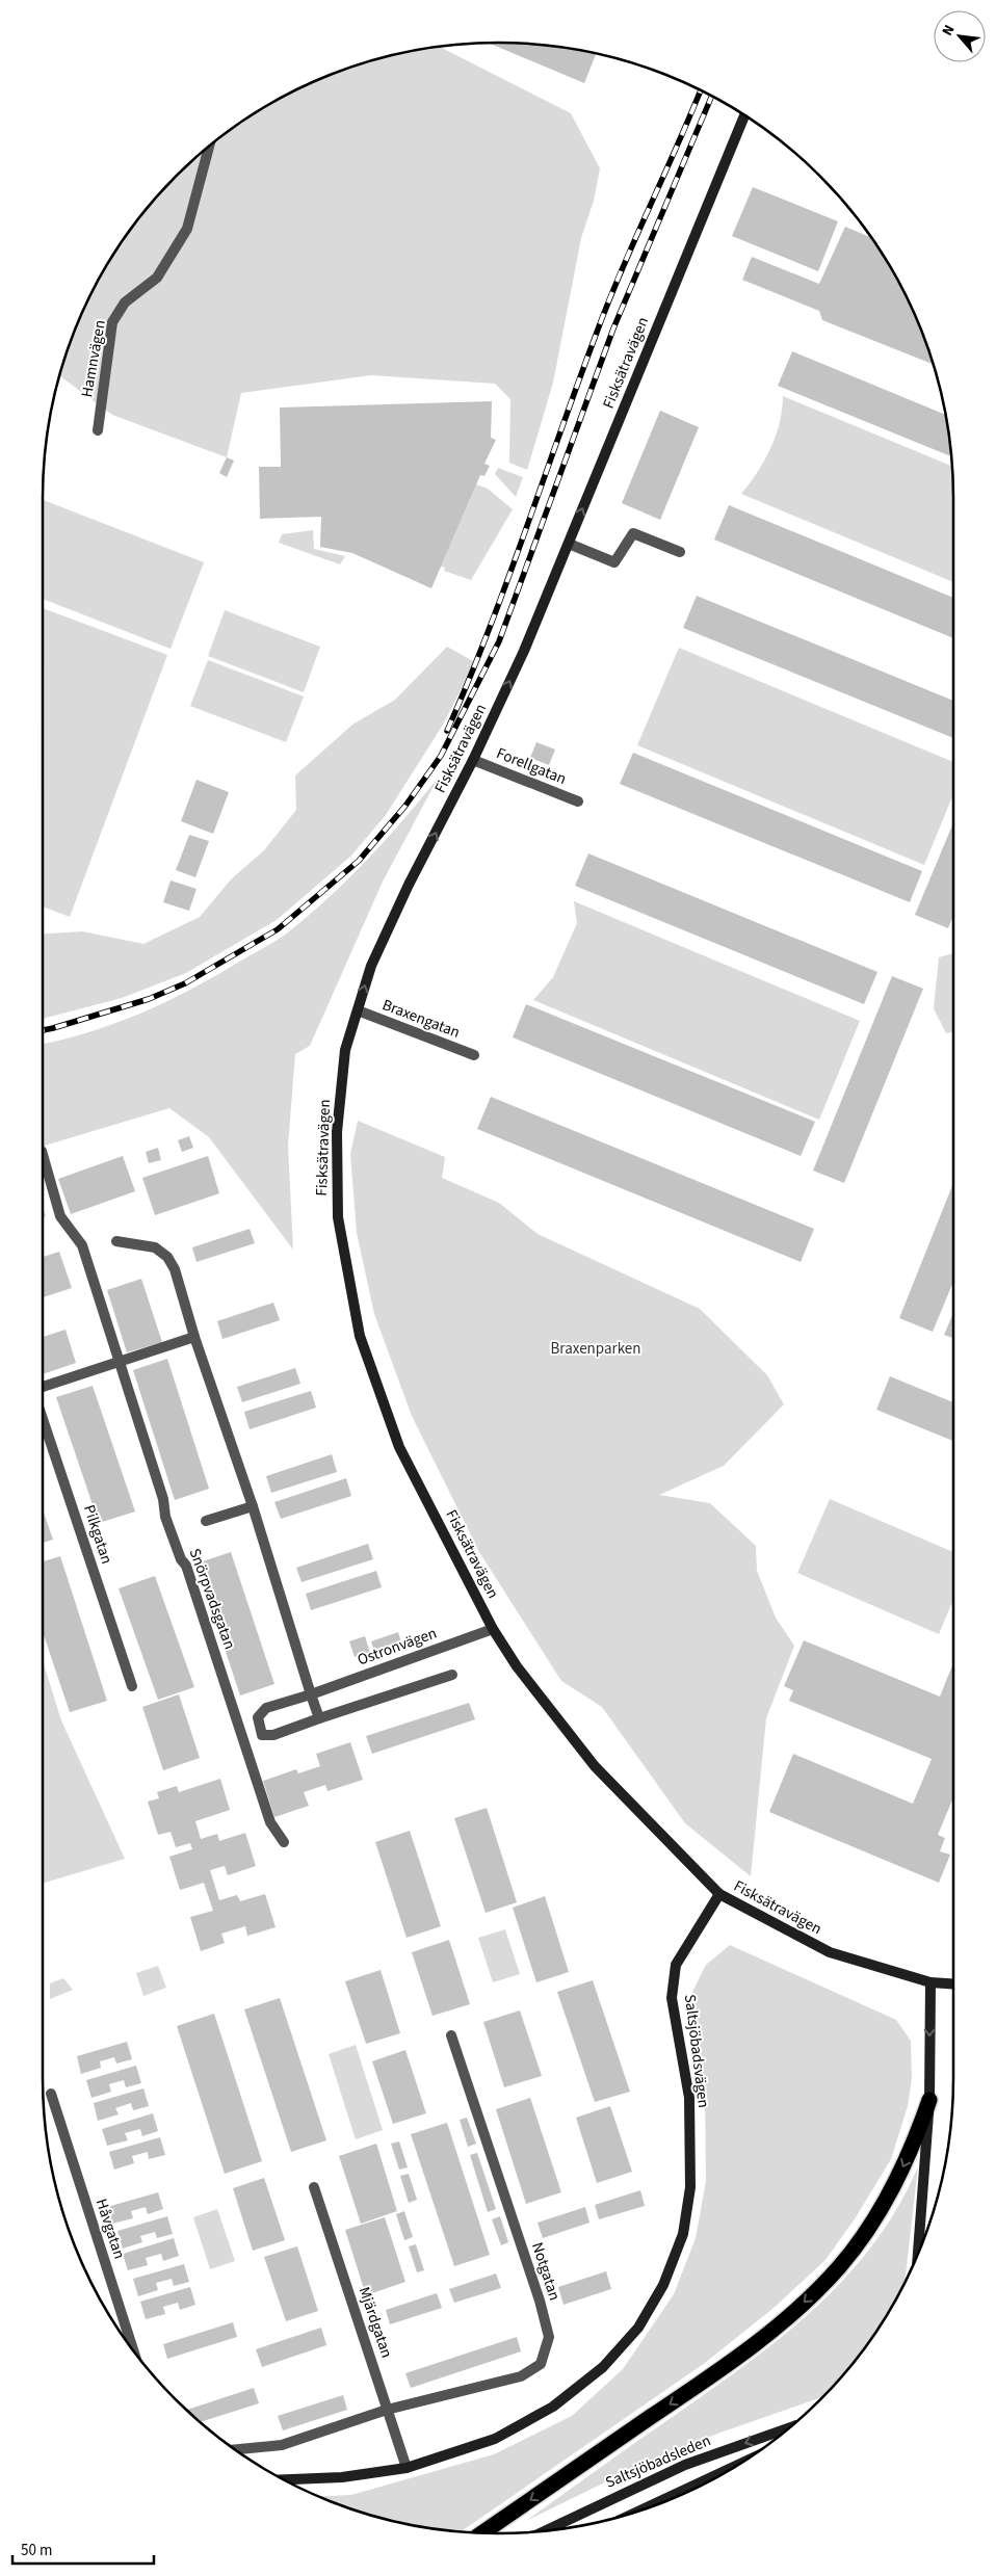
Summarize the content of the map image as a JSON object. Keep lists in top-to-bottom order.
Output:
{
  "streets": {
    "street": [
      "Hamnvägen",
      "Fisksätravägen",
      "Forellgatan",
      "Braxengatan",
      "Pilkgatan",
      "Snörpvadsgatan",
      "Ostronvägen",
      "Saltsjöbadsvägen",
      "Håvgatan",
      "Notgatan",
      "Mjärdgatan",
      "Saltsjöbadsleden"
    ]
  },
  "crossings": [
    ["Fisksätravägen", "Forellgatan"],
    ["Fisksätravägen", "Braxengatan"],
    ["Fisksätravägen", "Ostronvägen"],
    ["Fisksätravägen", "Saltsjöbadsvägen"],
    ["Saltsjöbadsvägen", "Mjärdgatan"],
    ["Notgatan", "Mjärdgatan"]
  ],
  "one_way": ["Fisksätravägen"],
  "parks": ["Braxenparken"],
  "scale_bar": "50 m",
  "north": "top left"
}
